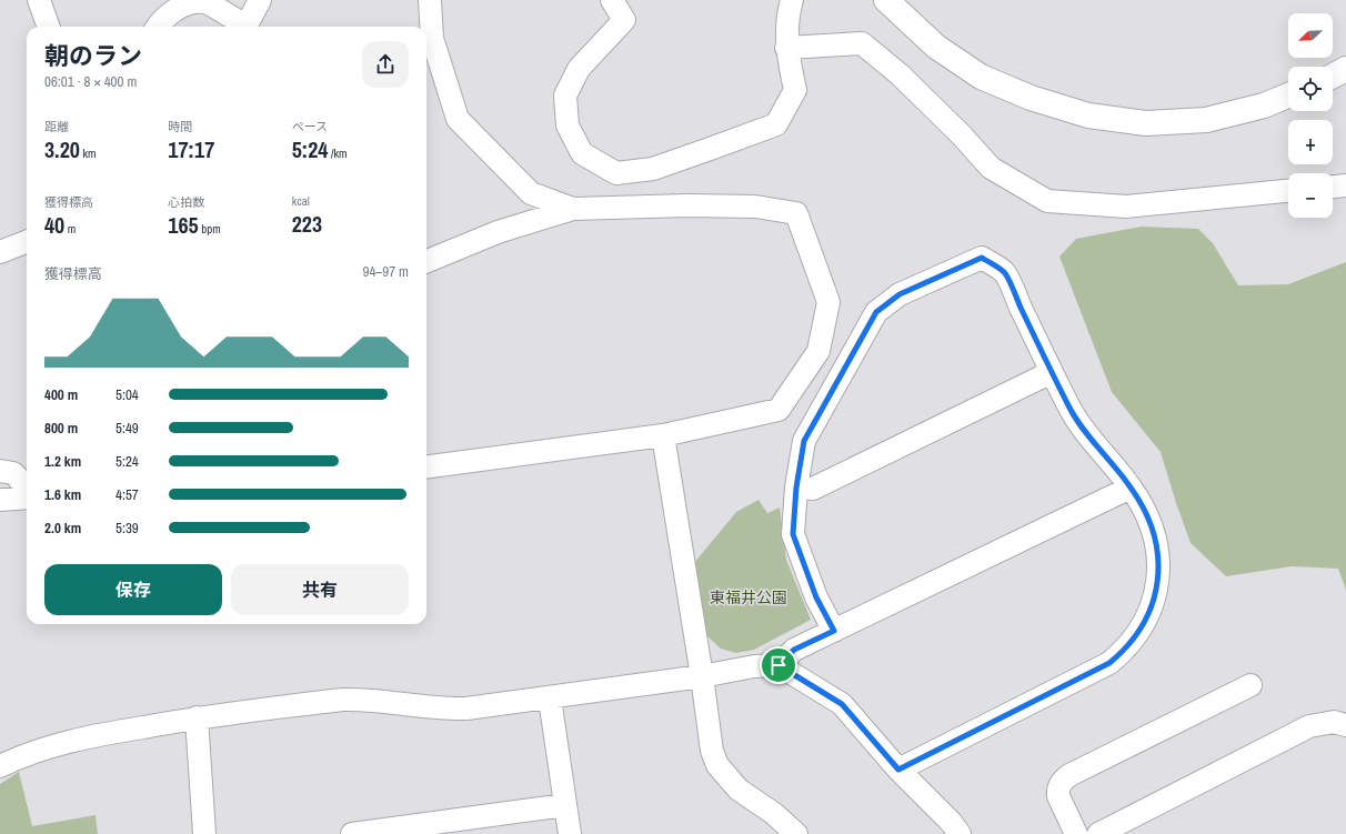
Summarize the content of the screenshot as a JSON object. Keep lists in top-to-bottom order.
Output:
{
  "parks": ["東福井公園"],
  "north": "bottom left",
  "page": {
    "map_buttons": ["+", "−"],
    "heading": ["朝のラン", "06:01 · 8 × 400 m"],
    "stats": [
      ["距離", "3.20 km"],
      ["時間", "17:17"],
      ["ペース", "5:24 /km"],
      ["獲得標高", "40 m"],
      ["心拍数", "165 bpm"],
      ["kcal", "223"]
    ],
    "chart": ["獲得標高", "94–97 m"],
    "list": [
      {
        "name": "400 m",
        "note": "5:04"
      },
      {
        "name": "800 m",
        "note": "5:49"
      },
      {
        "name": "1.2 km",
        "note": "5:24"
      },
      {
        "name": "1.6 km",
        "note": "4:57"
      },
      {
        "name": "2.0 km",
        "note": "5:39"
      }
    ],
    "buttons": ["保存", "共有"]
  }
}
